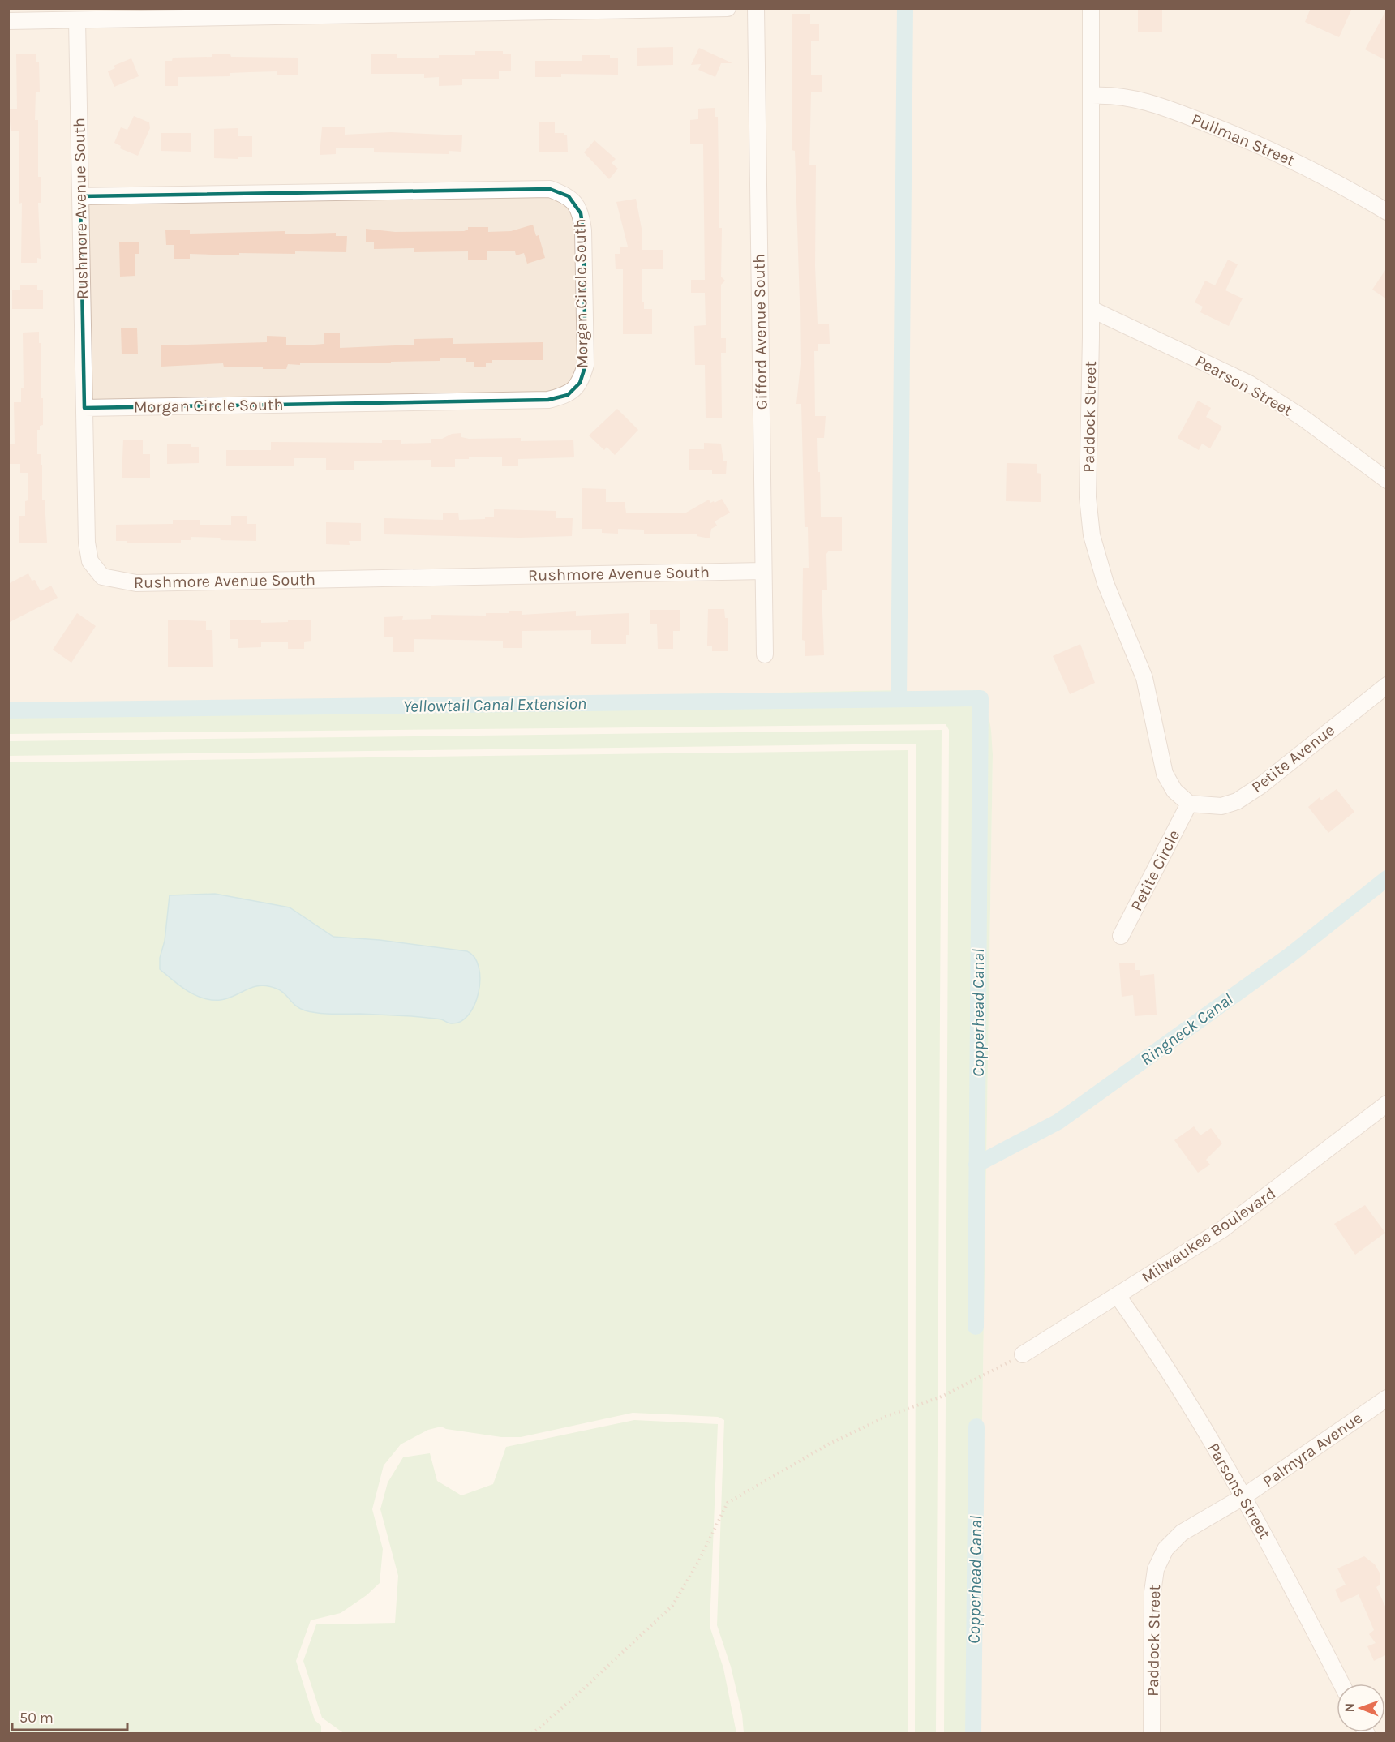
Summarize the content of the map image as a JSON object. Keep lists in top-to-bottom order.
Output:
{
  "streets": {
    "street": [
      "Pullman Street",
      "Rushmore Avenue South",
      "Morgan Circle South",
      "Gifford Avenue South",
      "Pearson Street",
      "Paddock Street",
      "Petite Avenue",
      "Petite Circle",
      "Milwaukee Boulevard",
      "Palmyra Avenue",
      "Parsons Street"
    ]
  },
  "crossings": [
    ["Pullman Street", "Paddock Street"],
    ["Rushmore Avenue South", "Morgan Circle South"],
    ["Rushmore Avenue South", "Gifford Avenue South"],
    ["Pearson Street", "Paddock Street"],
    ["Paddock Street", "Petite Avenue"],
    ["Paddock Street", "Petite Circle"],
    ["Paddock Street", "Palmyra Avenue"],
    ["Petite Avenue", "Petite Circle"],
    ["Milwaukee Boulevard", "Parsons Street"],
    ["Palmyra Avenue", "Parsons Street"]
  ],
  "water": ["Yellowtail Canal Extension", "Copperhead Canal", "Ringneck Canal"],
  "scale_bar": "50 m",
  "north": "left"
}
